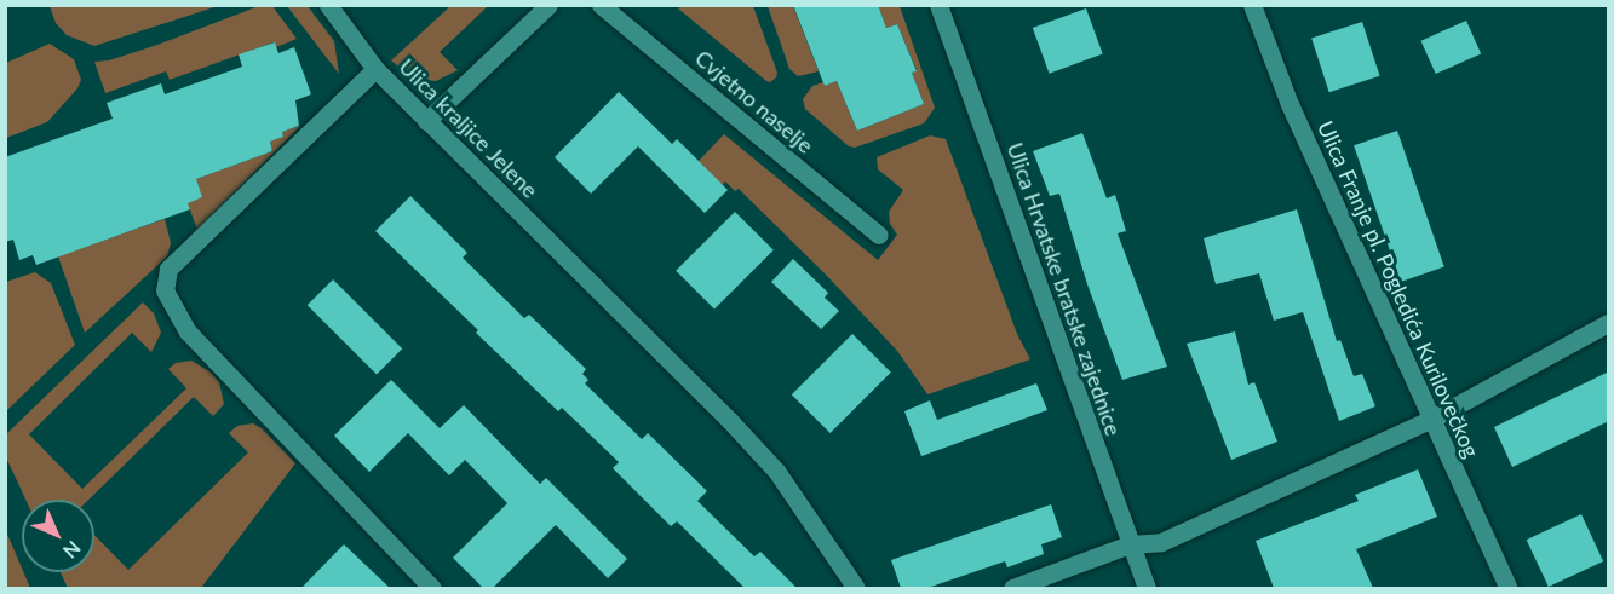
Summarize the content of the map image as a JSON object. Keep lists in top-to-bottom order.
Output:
{
  "streets": {
    "street": [
      "Cvjetno naselje",
      "Ulica kraljice Jelene",
      "Ulica Hrvatske bratske zajednice",
      "Ulica Franje pl. Pogledića Kurilovečkog"
    ]
  },
  "north": "bottom right"
}
